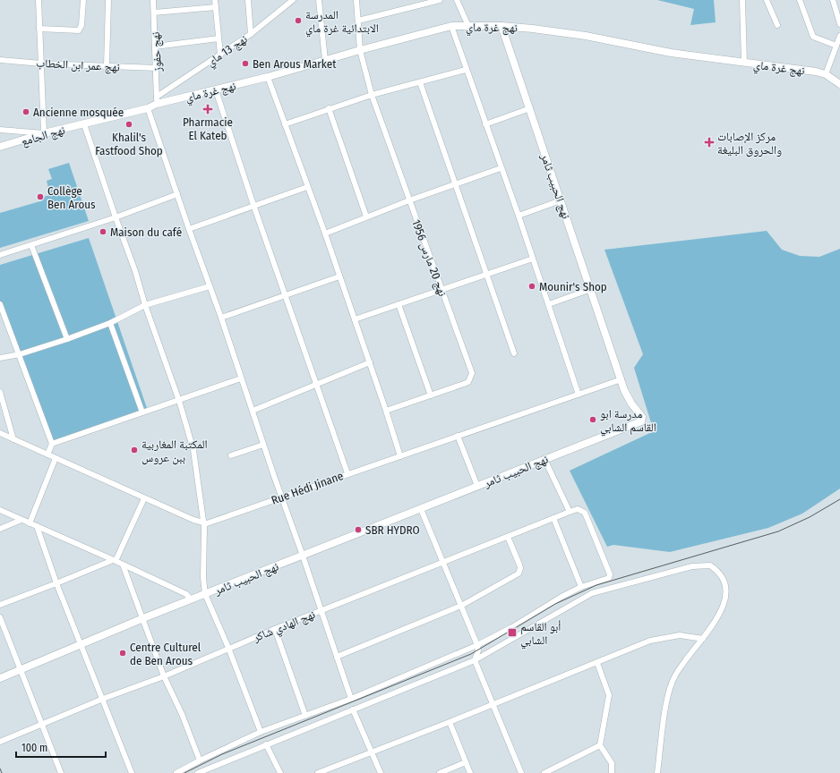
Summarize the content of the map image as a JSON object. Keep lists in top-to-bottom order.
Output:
{
  "streets": {
    "street": [
      "نهج غرة ماي",
      "نهج 13 ماي",
      "نهج حفوز",
      "نهج عمر ابن الخطاب",
      "نهج الجامع",
      "نهج الحبيب ثامر",
      "نهج 20 مارس 1956",
      "Rue Hédi Jinane",
      "نهج الهادي شاكر"
    ]
  },
  "crossings": [
    ["نهج غرة ماي", "نهج 13 ماي"],
    ["نهج غرة ماي", "نهج حفوز"],
    ["نهج غرة ماي", "نهج الجامع"],
    ["نهج غرة ماي", "نهج الحبيب ثامر"],
    ["نهج غرة ماي", "نهج 20 مارس 1956"],
    ["نهج 13 ماي", "نهج حفوز"],
    ["نهج حفوز", "نهج عمر ابن الخطاب"],
    ["نهج الحبيب ثامر", "Rue Hédi Jinane"]
  ],
  "places": {
    "other": [
      "المدرسة الابتدائية غرة ماي",
      "Ben Arous Market",
      "Ancienne mosquée",
      "Khalil's Fastfood Shop",
      "Collège Ben Arous",
      "Maison du café",
      "Mounir's Shop",
      "مدرسة ابو القاسم الشابي",
      "المكتبة المغاربية ببن عروس",
      "SBR HYDRO",
      "Centre Culturel de Ben Arous"
    ],
    "health": ["Pharmacie El Kateb", "مركز الإصابات والحروق البليغة"],
    "transit": ["أبو القاسم الشابي"]
  },
  "scale_bar": "100 m"
}
